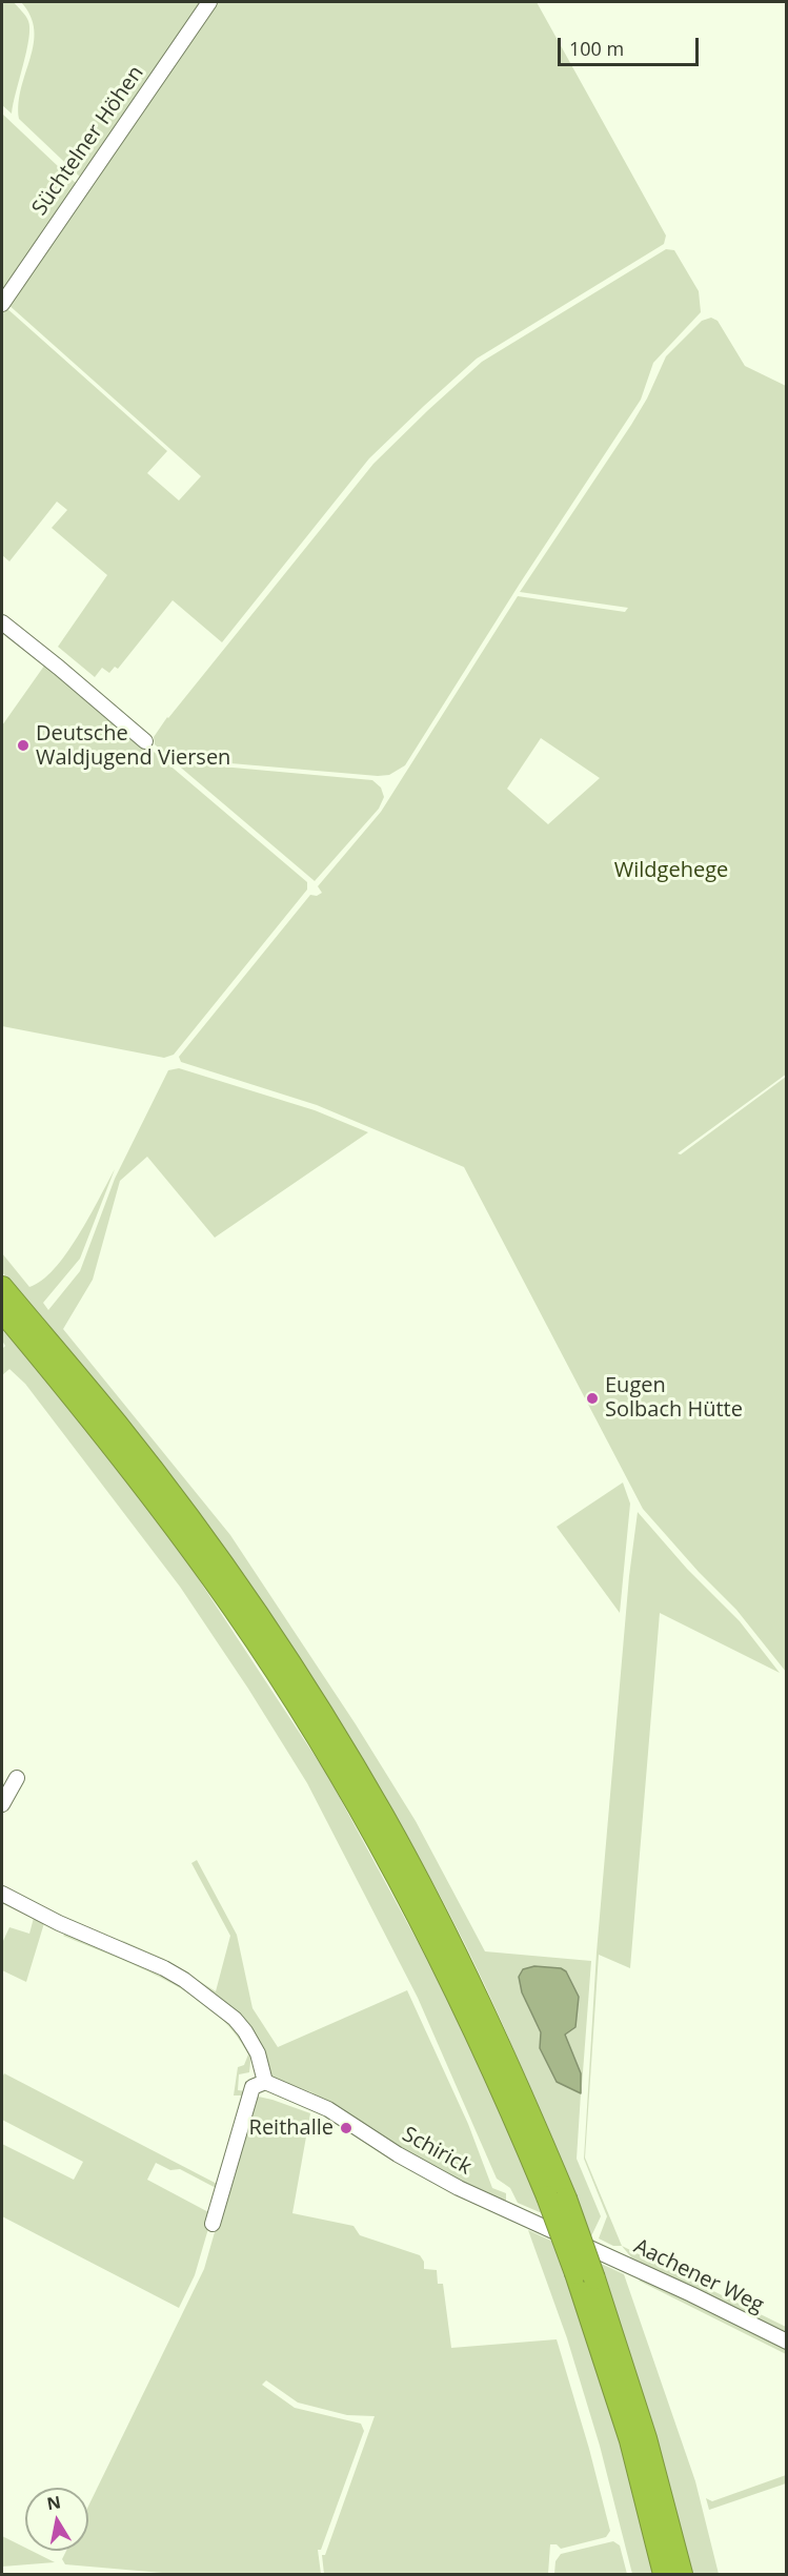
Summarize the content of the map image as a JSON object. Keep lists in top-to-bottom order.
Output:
{
  "streets": {
    "street": ["Süchtelner Höhen", "Schirick", "Aachener Weg"]
  },
  "crossings": [
    ["Schirick", "Aachener Weg"]
  ],
  "parks": ["Wildgehege"],
  "places": ["Deutsche Waldjugend Viersen", "Eugen Solbach Hütte", "Reithalle"],
  "scale_bar": "100 m",
  "north": "top"
}
